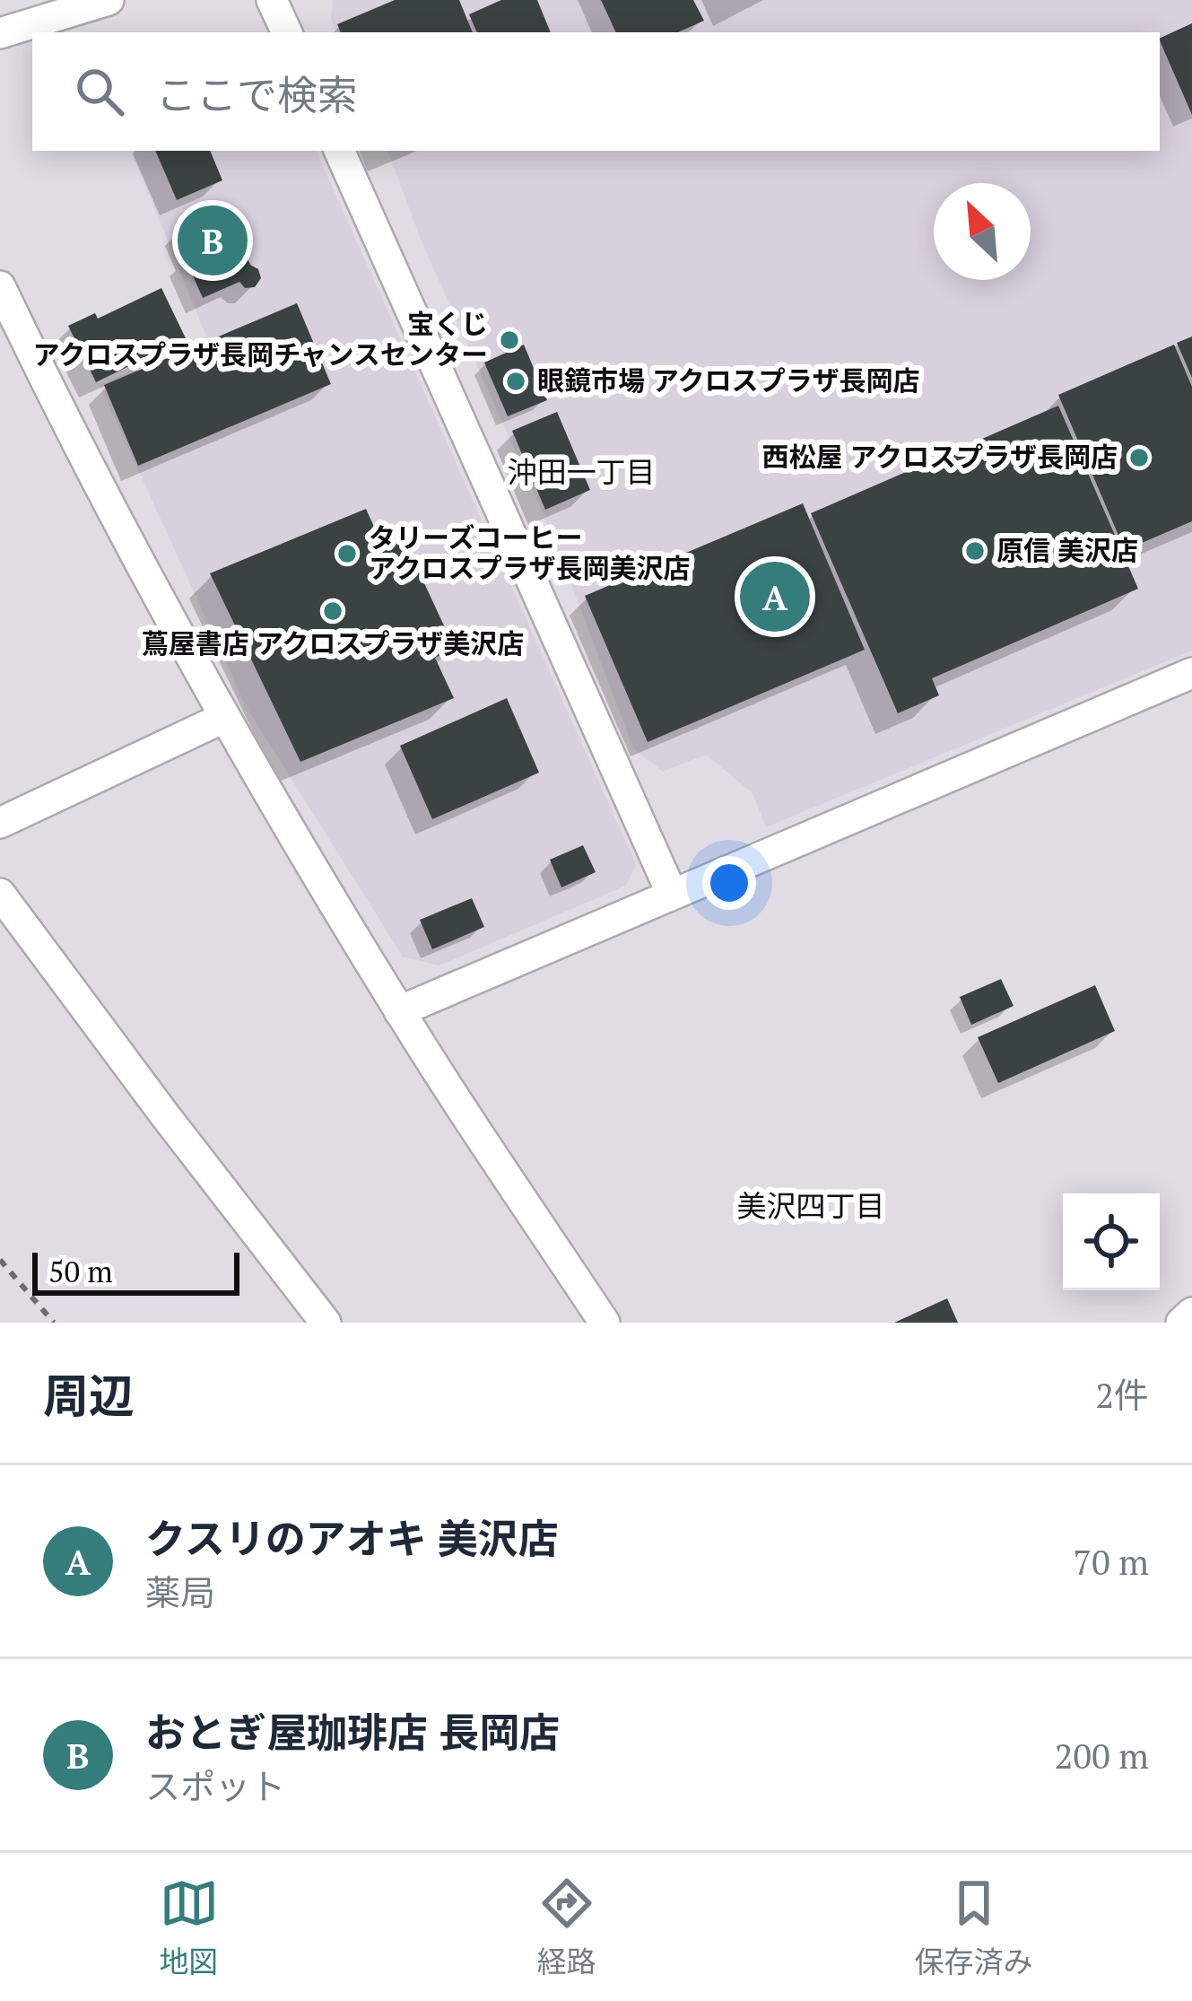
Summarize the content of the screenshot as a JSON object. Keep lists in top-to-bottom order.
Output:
{
  "districts": ["沖田一丁目", "美沢四丁目"],
  "places": [
    "宝くじ アクロスプラザ長岡チャンスセンター",
    "眼鏡市場 アクロスプラザ長岡店",
    "西松屋 アクロスプラザ長岡店",
    "原信 美沢店",
    "タリーズコーヒー アクロスプラザ長岡美沢店",
    "蔦屋書店 アクロスプラザ美沢店"
  ],
  "scale_bar": "50 m",
  "north": "top left",
  "page": {
    "search": "ここで検索",
    "pins": ["B", "A"],
    "scale": "50 m",
    "heading": ["周辺", "2件"],
    "list": [
      {
        "mark": "A",
        "name": "クスリのアオキ 美沢店",
        "note": "薬局",
        "value": "70 m"
      },
      {
        "mark": "B",
        "name": "おとぎ屋珈琲店 長岡店",
        "note": "スポット",
        "value": "200 m"
      }
    ],
    "nav": ["地図", "経路", "保存済み"]
  }
}
